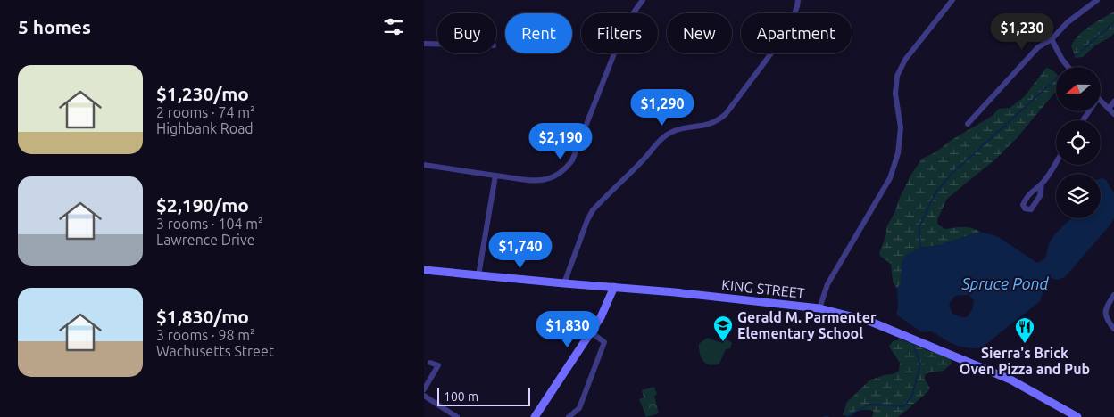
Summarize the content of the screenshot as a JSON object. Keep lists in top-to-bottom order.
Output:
{
  "streets": {
    "main road": ["KING STREET"]
  },
  "water": ["Spruce Pond"],
  "places": {
    "school or university": ["Gerald M. Parmenter Elementary School"],
    "restaurant": ["Sierra's Brick Oven Pizza and Pub"]
  },
  "scale_bar": "100 m",
  "north": "left",
  "page": {
    "heading": "5 homes",
    "price": [
      "$1,230",
      "$1,290",
      "$2,190",
      "$1,740",
      "$1,830"
    ],
    "chip": [
      "Buy",
      "Rent",
      "Filters",
      "New",
      "Apartment"
    ],
    "list": [
      {
        "name": "$1,230/mo",
        "note": "2 rooms · 74 m² · Highbank Road"
      },
      {
        "name": "$2,190/mo",
        "note": "3 rooms · 104 m² · Lawrence Drive"
      },
      {
        "name": "$1,830/mo",
        "note": "3 rooms · 98 m² · Wachusetts Street"
      }
    ],
    "scale": "100 m"
  }
}
